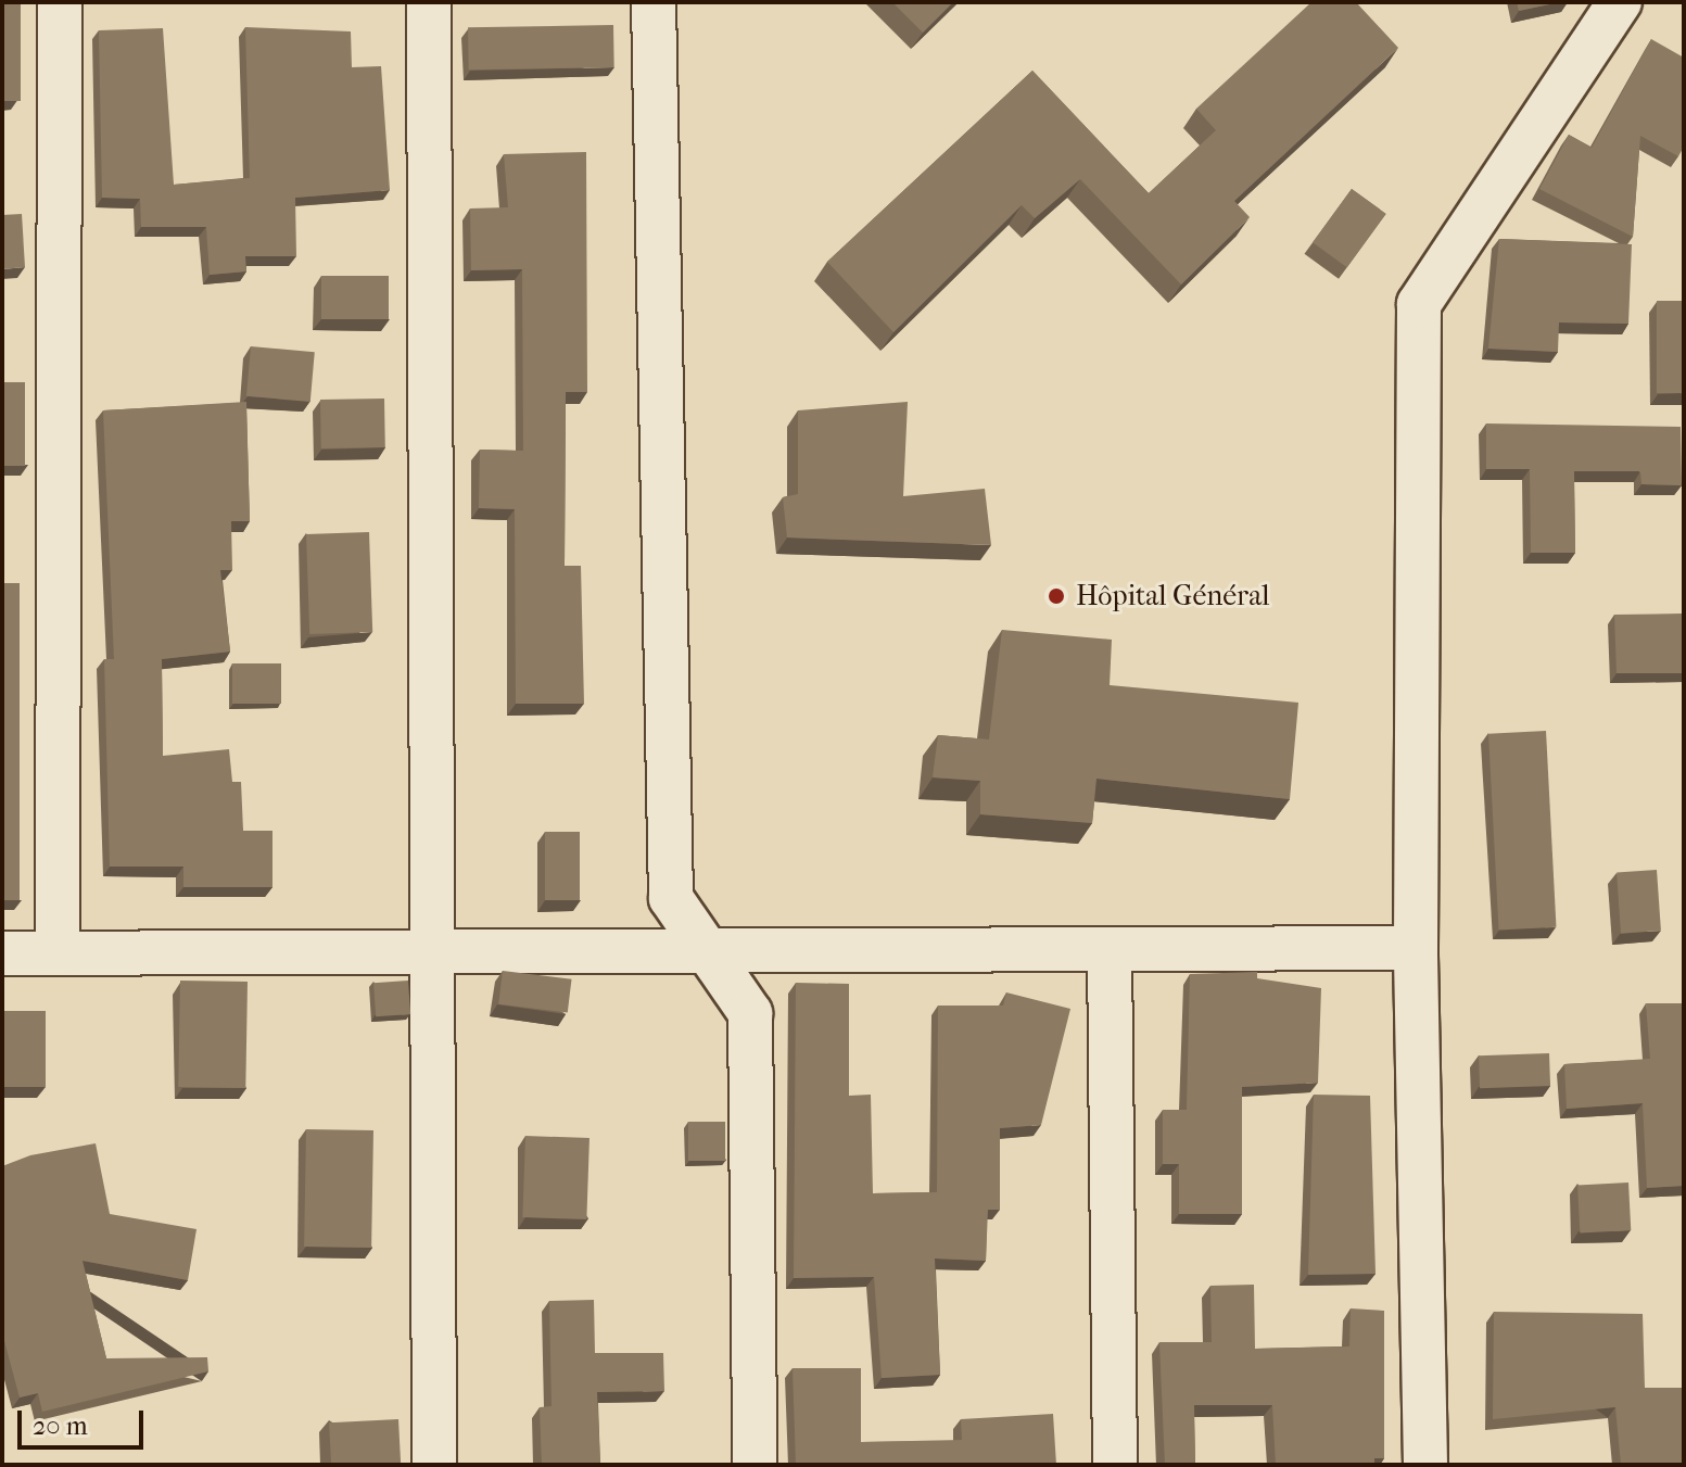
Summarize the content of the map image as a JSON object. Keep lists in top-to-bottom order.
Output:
{
  "places": ["Hôpital Général"],
  "scale_bar": "20 m"
}
